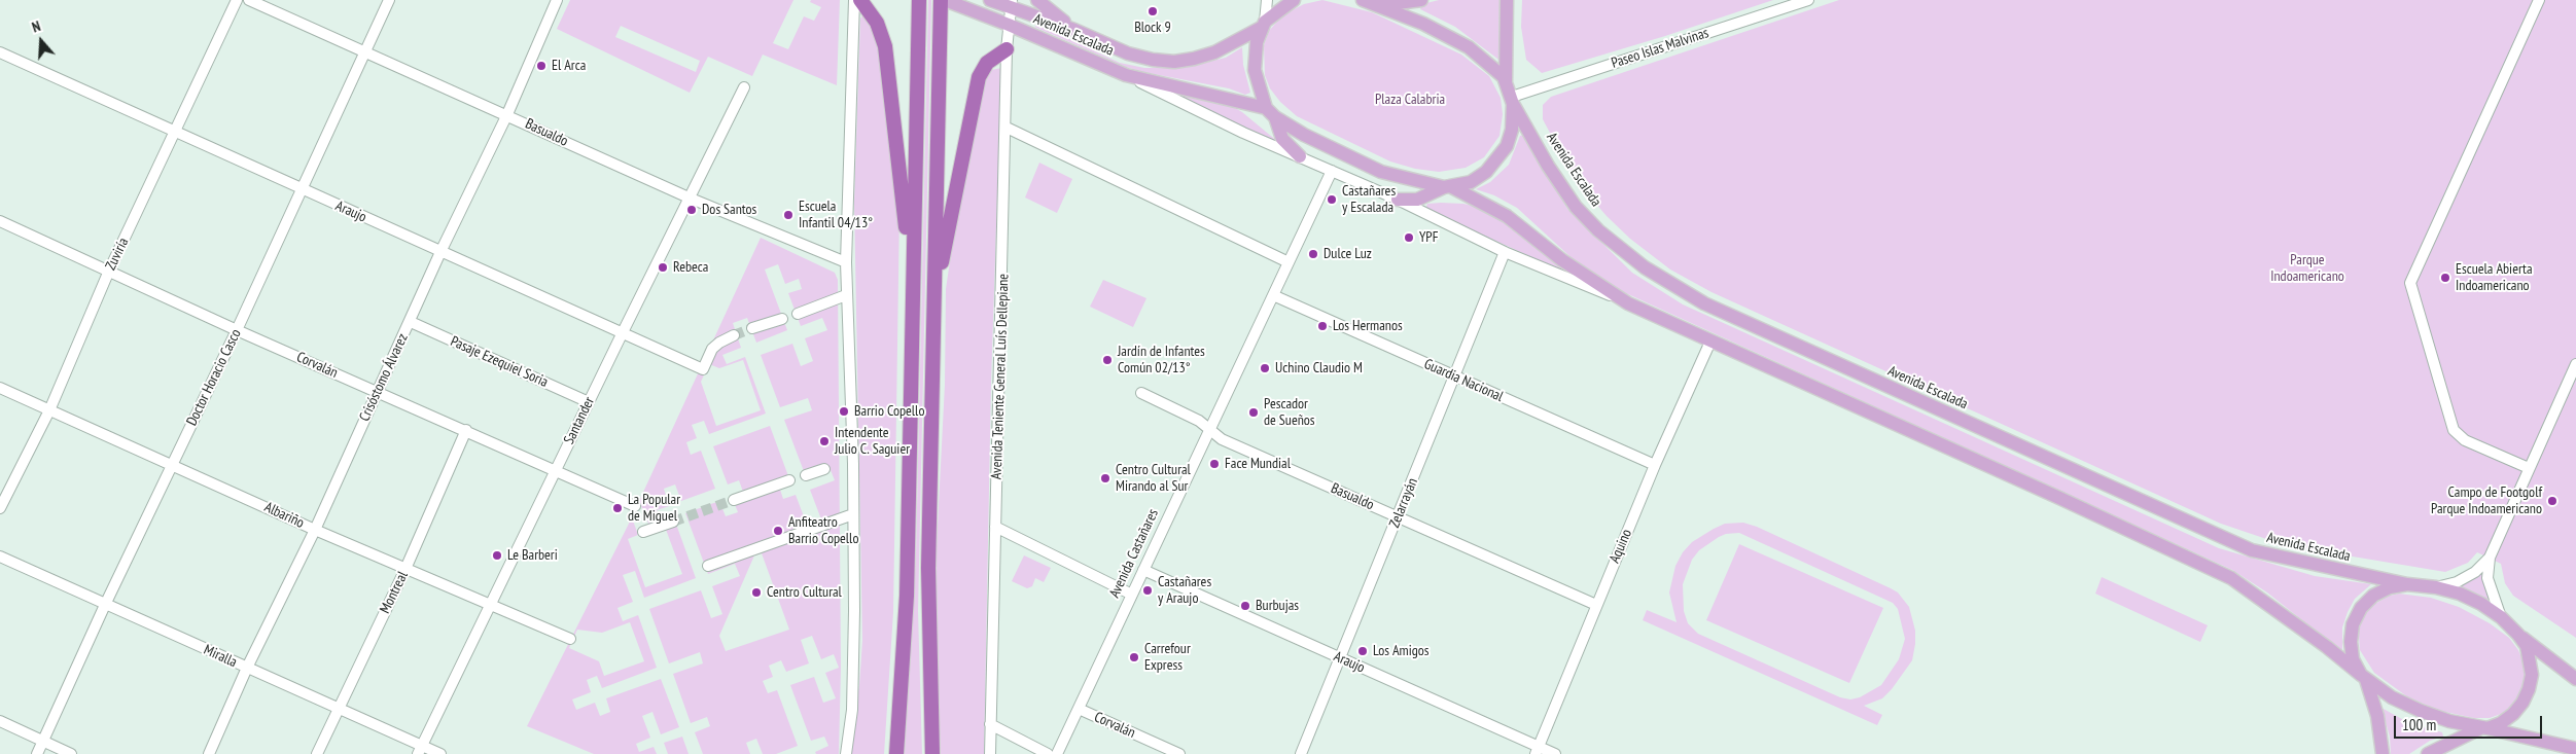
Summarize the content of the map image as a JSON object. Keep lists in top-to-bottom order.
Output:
{
  "streets": {
    "main road": ["Avenida Escalada"],
    "street": [
      "Paseo Islas Malvinas",
      "Basualdo",
      "Araujo",
      "Zuviría",
      "Pasaje Ezequiel Soria",
      "Corvalán",
      "Avenida Teniente General Luís Dellepiane",
      "Doctor Horacio Casco",
      "Crisóstomo Álvarez",
      "Guardia Nacional",
      "Santander",
      "Zelarrayán",
      "Albariño",
      "Aquino",
      "Avenida Castañares",
      "Montreal",
      "Miralla"
    ]
  },
  "crossings": [
    ["Avenida Escalada", "Paseo Islas Malvinas"],
    ["Avenida Escalada", "Avenida Teniente General Luís Dellepiane"],
    ["Avenida Escalada", "Zelarrayán"],
    ["Avenida Escalada", "Aquino"],
    ["Avenida Escalada", "Avenida Castañares"],
    ["Basualdo", "Doctor Horacio Casco"],
    ["Basualdo", "Crisóstomo Álvarez"],
    ["Basualdo", "Santander"],
    ["Basualdo", "Zelarrayán"],
    ["Basualdo", "Aquino"],
    ["Basualdo", "Avenida Castañares"],
    ["Araujo", "Zuviría"],
    ["Araujo", "Doctor Horacio Casco"],
    ["Araujo", "Crisóstomo Álvarez"],
    ["Araujo", "Santander"],
    ["Araujo", "Zelarrayán"],
    ["Araujo", "Aquino"],
    ["Araujo", "Avenida Castañares"],
    ["Zuviría", "Corvalán"],
    ["Zuviría", "Albariño"],
    ["Pasaje Ezequiel Soria", "Crisóstomo Álvarez"],
    ["Pasaje Ezequiel Soria", "Santander"],
    ["Corvalán", "Doctor Horacio Casco"],
    ["Corvalán", "Crisóstomo Álvarez"],
    ["Corvalán", "Santander"],
    ["Corvalán", "Avenida Castañares"],
    ["Corvalán", "Montreal"],
    ["Doctor Horacio Casco", "Albariño"],
    ["Doctor Horacio Casco", "Miralla"],
    ["Crisóstomo Álvarez", "Albariño"],
    ["Crisóstomo Álvarez", "Miralla"],
    ["Guardia Nacional", "Zelarrayán"],
    ["Guardia Nacional", "Aquino"],
    ["Guardia Nacional", "Avenida Castañares"],
    ["Santander", "Albariño"],
    ["Santander", "Miralla"],
    ["Albariño", "Montreal"],
    ["Montreal", "Miralla"]
  ],
  "parks": ["Plaza Calabria", "Parque Indoamericano"],
  "places": [
    "Block 9",
    "El Arca",
    "Castañares y Escalada",
    "Dos Santos",
    "Escuela Infantil 04/13°",
    "YPF",
    "Dulce Luz",
    "Rebeca",
    "Escuela Abierta Indoamericano",
    "Los Hermanos",
    "Jardín de Infantes Común 02/13°",
    "Uchino Claudio M",
    "Barrio Copello",
    "Pescador de Sueños",
    "Intendente Julio C. Saguier",
    "Face Mundial",
    "Centro Cultural Mirando al Sur",
    "Campo de Footgolf Parque Indoamericano",
    "La Popular de Miguel",
    "Anfiteatro Barrio Copello",
    "Le Barberi",
    "Castañares y Araujo",
    "Centro Cultural",
    "Burbujas",
    "Los Amigos",
    "Carrefour Express"
  ],
  "scale_bar": "100 m",
  "north": "top"
}
